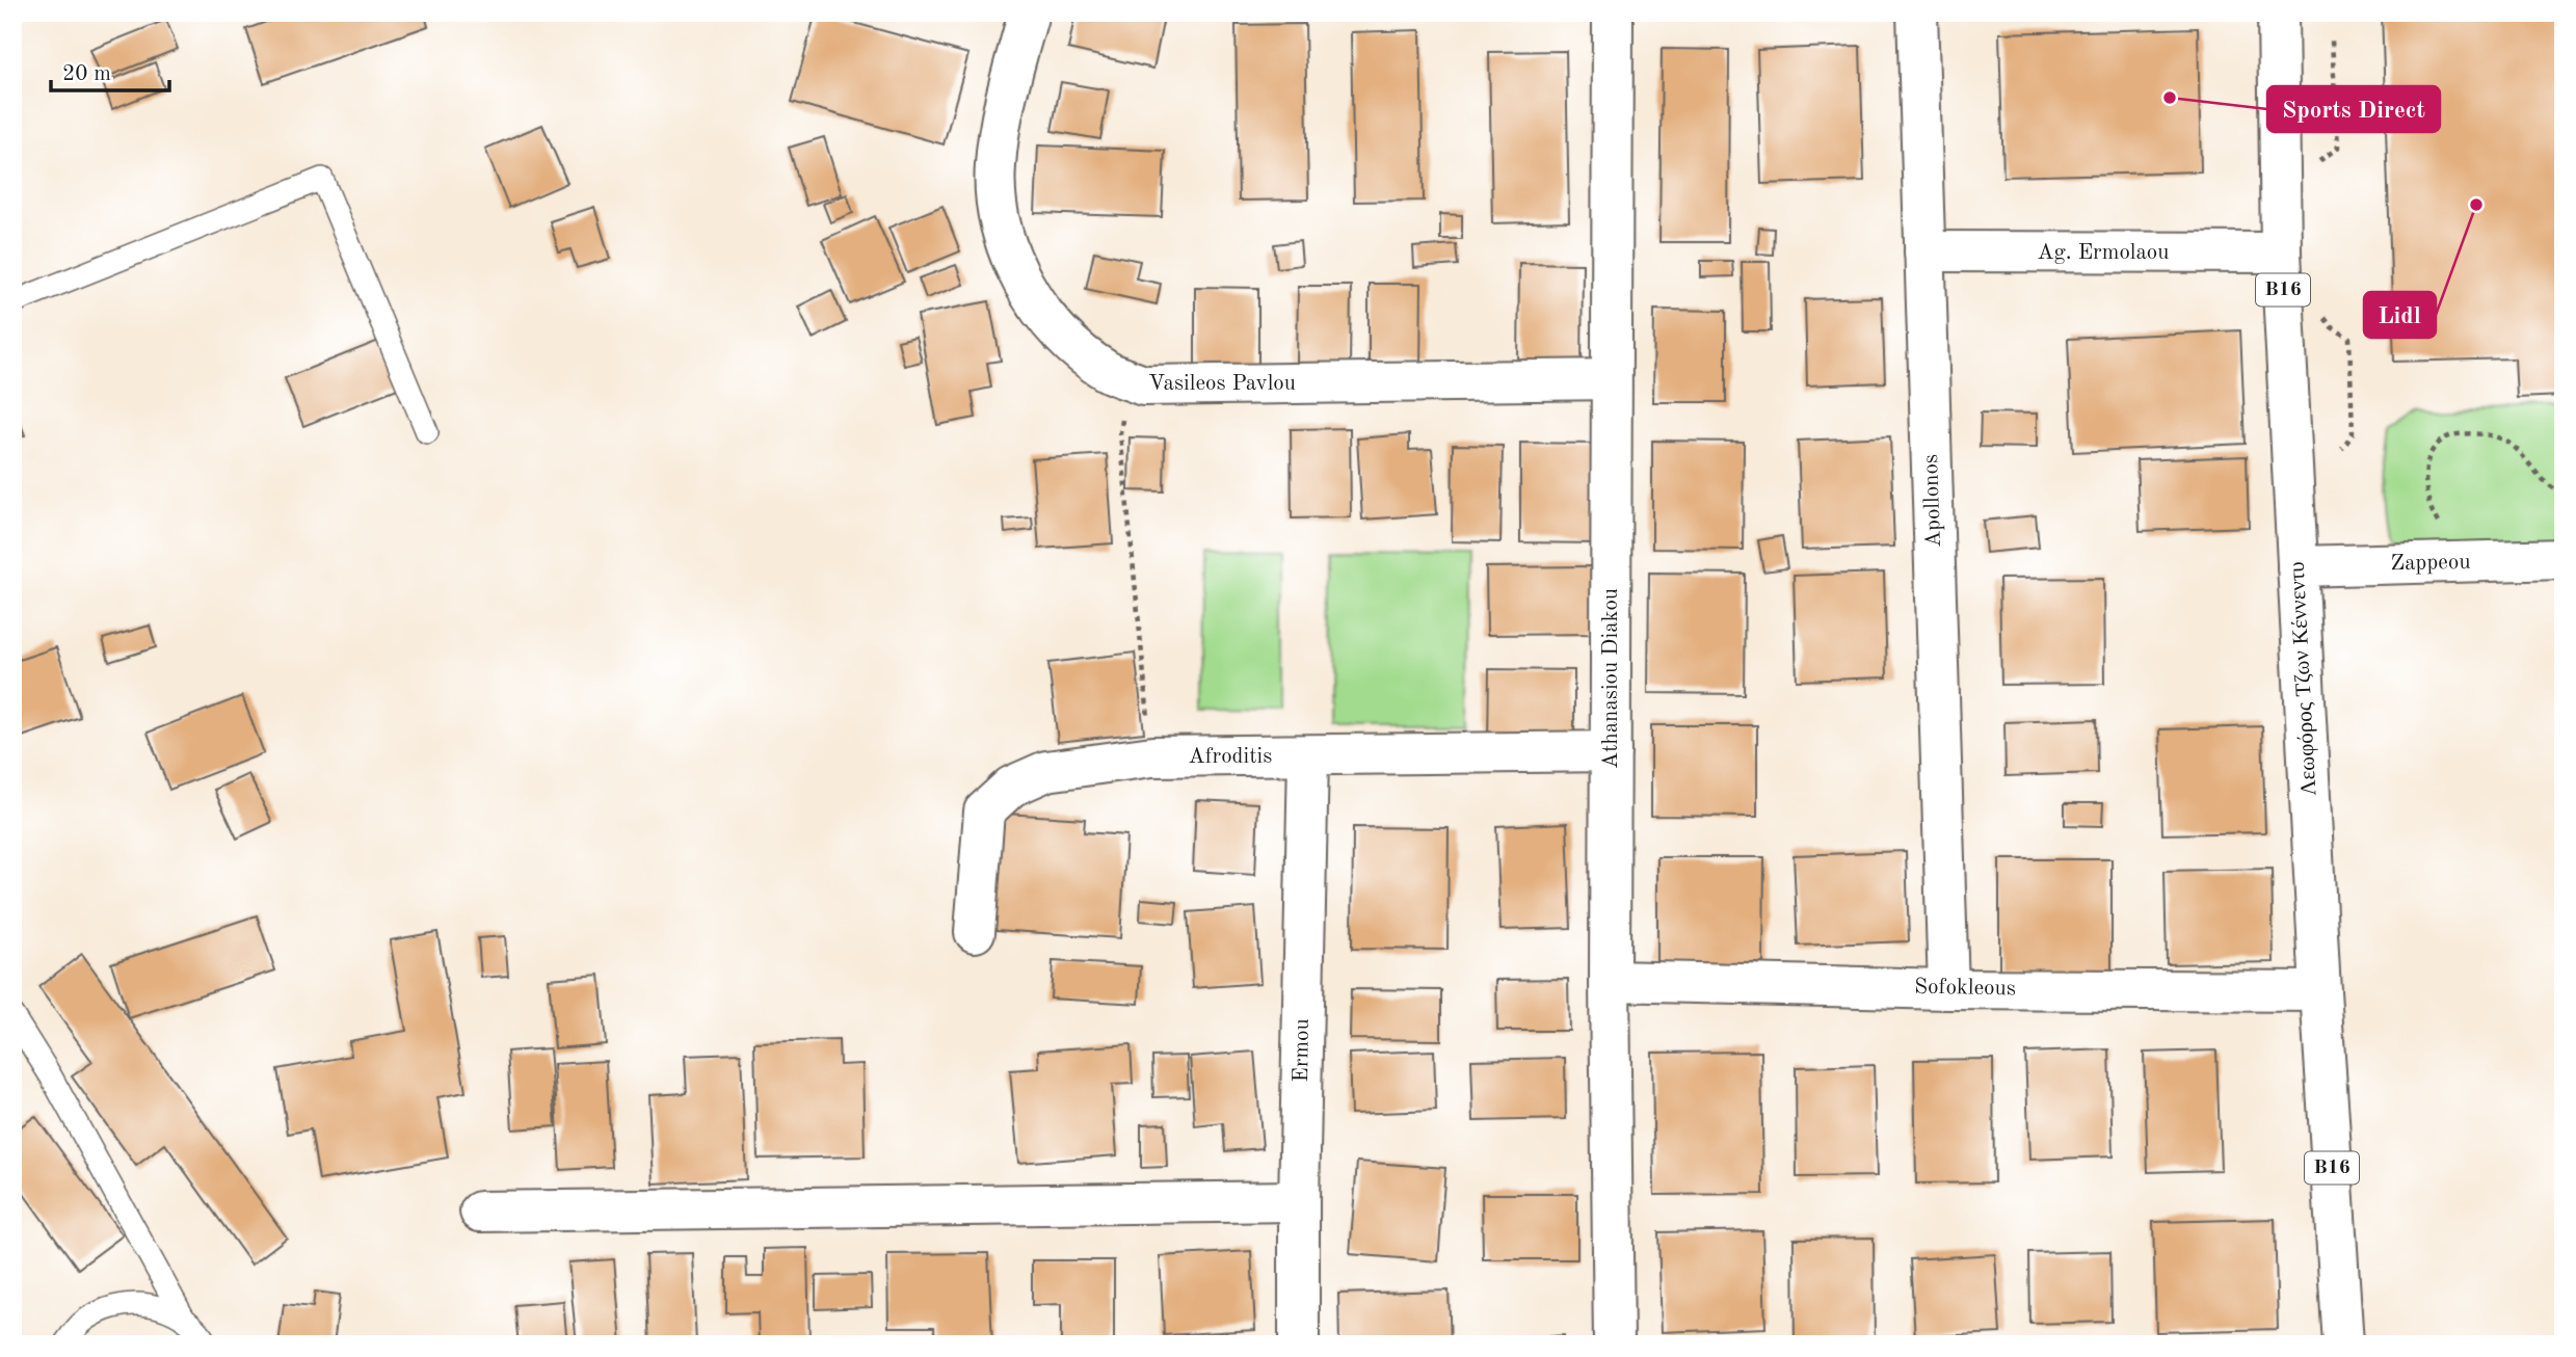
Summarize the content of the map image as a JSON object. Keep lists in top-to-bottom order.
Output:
{
  "streets": {
    "street": [
      "Ag. Ermolaou",
      "B16",
      "Vasileos Pavlou",
      "Apollonos",
      "Zappeou",
      "Athanasiou Diakou",
      "Λεωφόρος Τζων Κέννεντυ",
      "Afroditis",
      "Sofokleous",
      "Ermou"
    ]
  },
  "crossings": [
    ["Ag. Ermolaou", "Apollonos"],
    ["Ag. Ermolaou", "Λεωφόρος Τζων Κέννεντυ"],
    ["Vasileos Pavlou", "Athanasiou Diakou"],
    ["Apollonos", "Sofokleous"],
    ["Zappeou", "Λεωφόρος Τζων Κέννεντυ"],
    ["Athanasiou Diakou", "Afroditis"],
    ["Athanasiou Diakou", "Sofokleous"],
    ["Λεωφόρος Τζων Κέννεντυ", "Sofokleous"],
    ["Afroditis", "Ermou"]
  ],
  "places": ["Sports Direct", "Lidl"],
  "scale_bar": "20 m"
}
